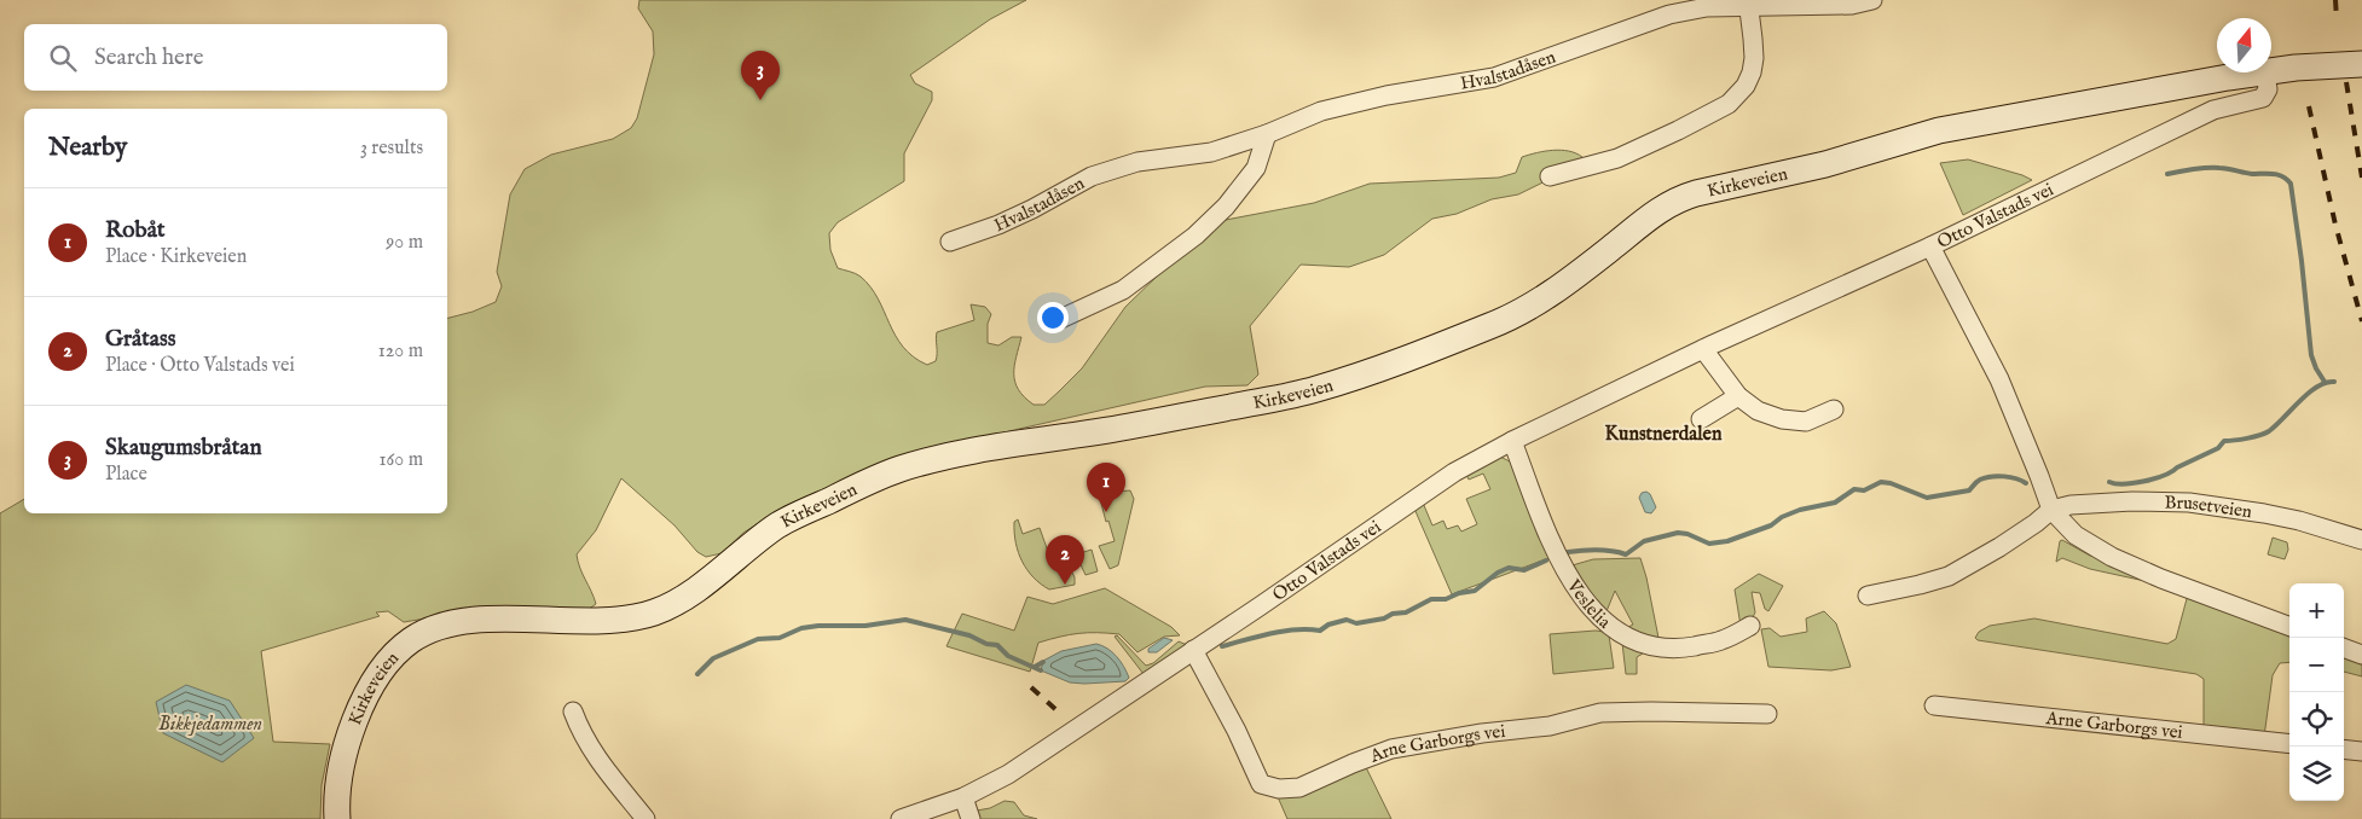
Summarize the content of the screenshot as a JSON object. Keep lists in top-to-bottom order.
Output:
{
  "streets": {
    "main road": ["Kirkeveien"],
    "street": [
      "Hvalstadåsen",
      "Otto Valstads vei",
      "Brusetveien",
      "Veslelia",
      "Arne Garborgs vei"
    ]
  },
  "crossings": [
    ["Otto Valstads vei", "Veslelia"],
    ["Otto Valstads vei", "Arne Garborgs vei"]
  ],
  "districts": ["Kunstnerdalen"],
  "water": ["Bikkjedammen"],
  "north": "top",
  "page": {
    "search": "Search here",
    "pins": ["3", "1", "2"],
    "heading": ["Nearby", "3 results"],
    "list": [
      {
        "mark": "1",
        "name": "Robåt",
        "note": "Place · Kirkeveien",
        "value": "90 m"
      },
      {
        "mark": "2",
        "name": "Gråtass",
        "note": "Place · Otto Valstads vei",
        "value": "120 m"
      },
      {
        "mark": "3",
        "name": "Skaugumsbråtan",
        "note": "Place",
        "value": "160 m"
      }
    ],
    "map_buttons": ["+", "−"]
  }
}
